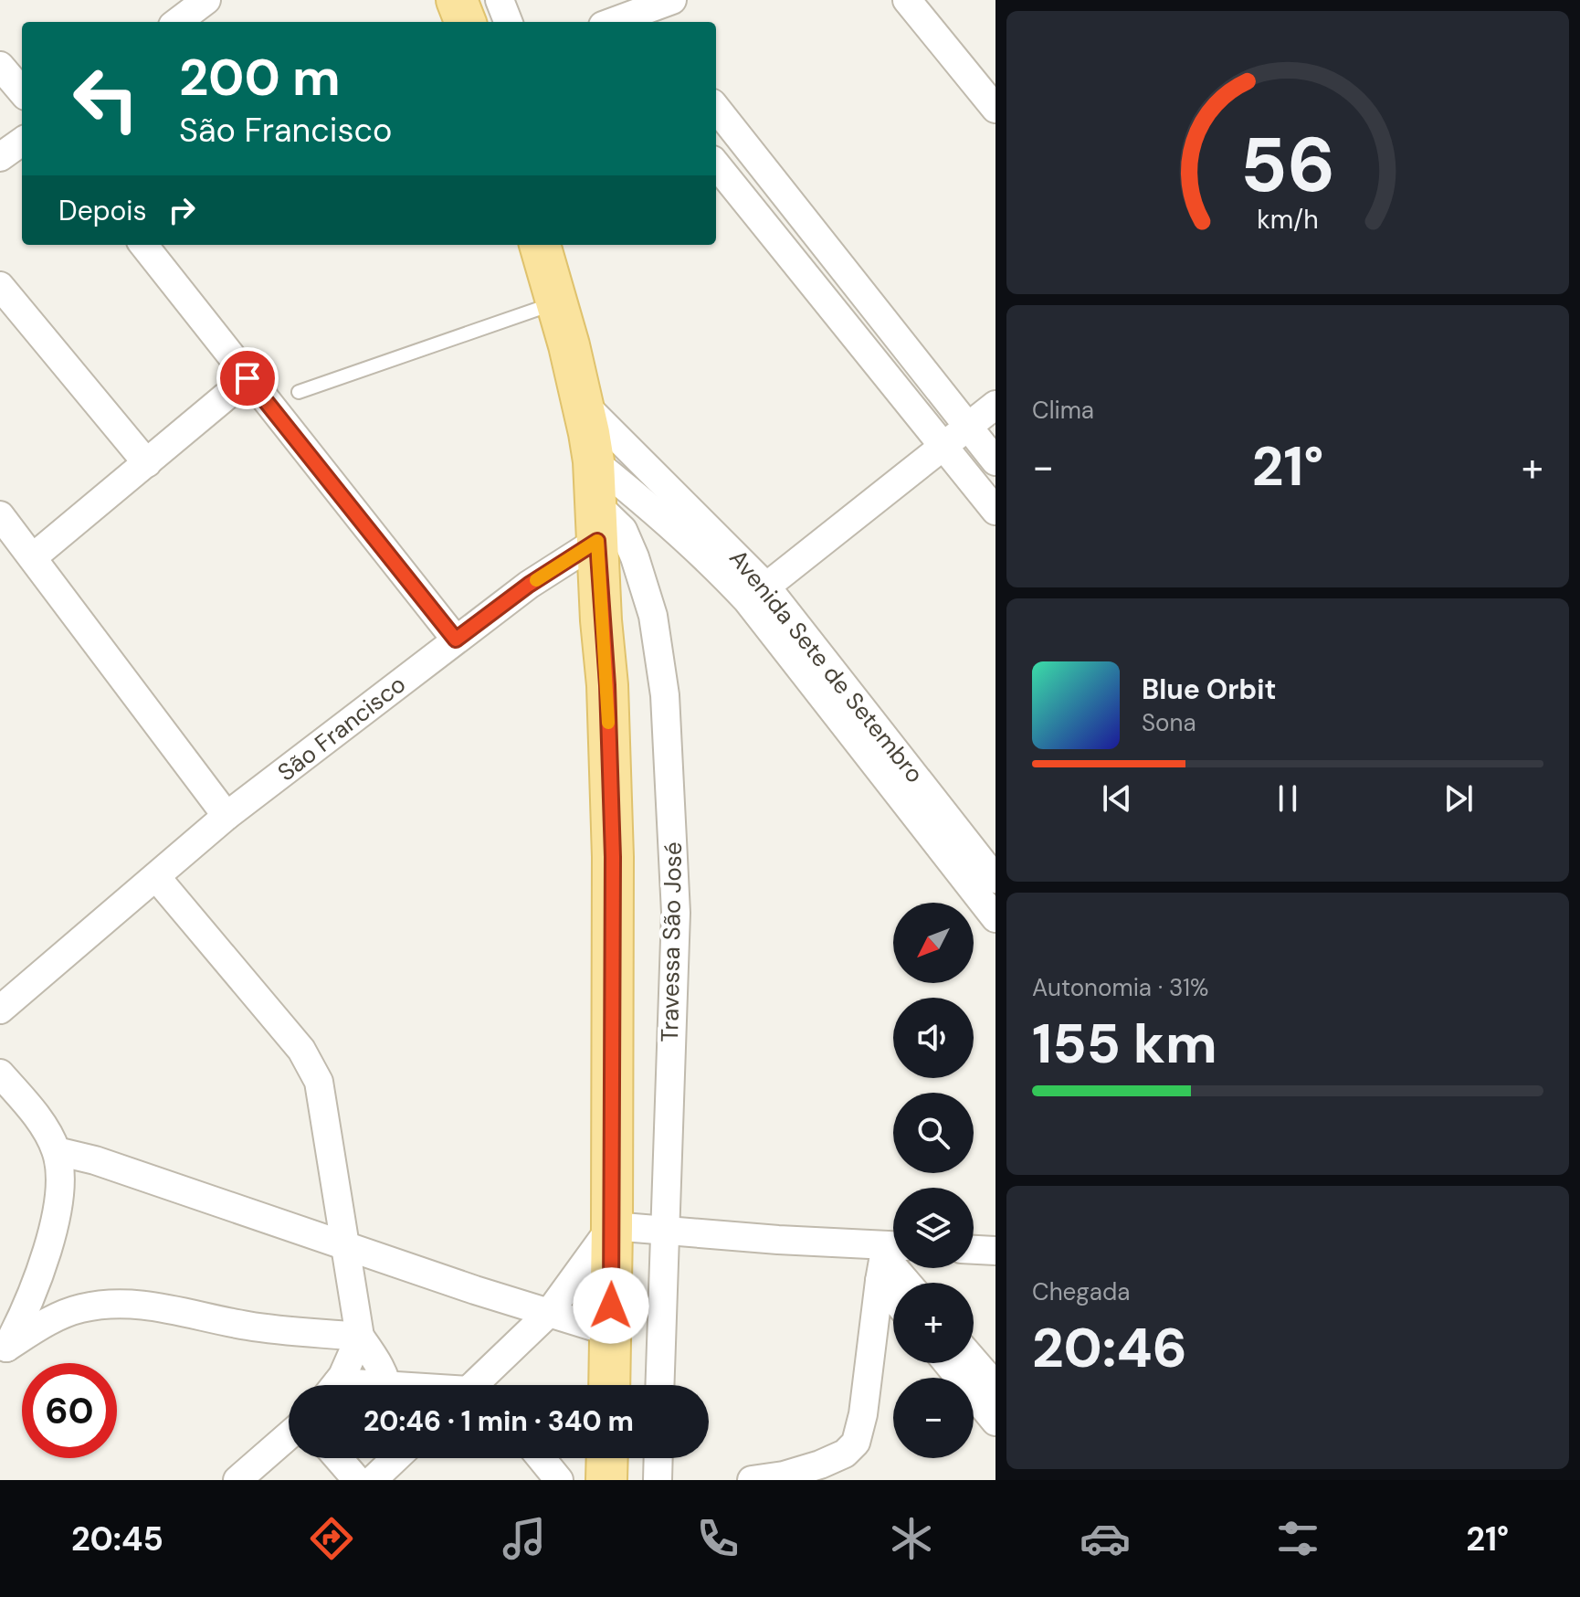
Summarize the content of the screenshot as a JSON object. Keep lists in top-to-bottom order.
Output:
{
  "streets": {
    "street": ["Avenida Sete de Setembro", "São Francisco", "Travessa São José"]
  },
  "crossings": [
    ["São Francisco", "Travessa São José"]
  ],
  "north": "bottom left",
  "page": {
    "turn": ["200 m", "São Francisco"],
    "then": "Depois",
    "tile": [
      "Clima",
      ["Autonomia · 31%", "155 km"],
      ["Chegada", "20:46"]
    ],
    "heat": ["−", "21°", "+"],
    "song": ["Blue Orbit", "Sona"],
    "map_buttons": ["+", "−"],
    "limit": "60",
    "trip": "20:46 · 1 min · 340 m",
    "tabs": ["20:45", "21°"],
    "gauge": ["56", "km/h"]
  }
}
